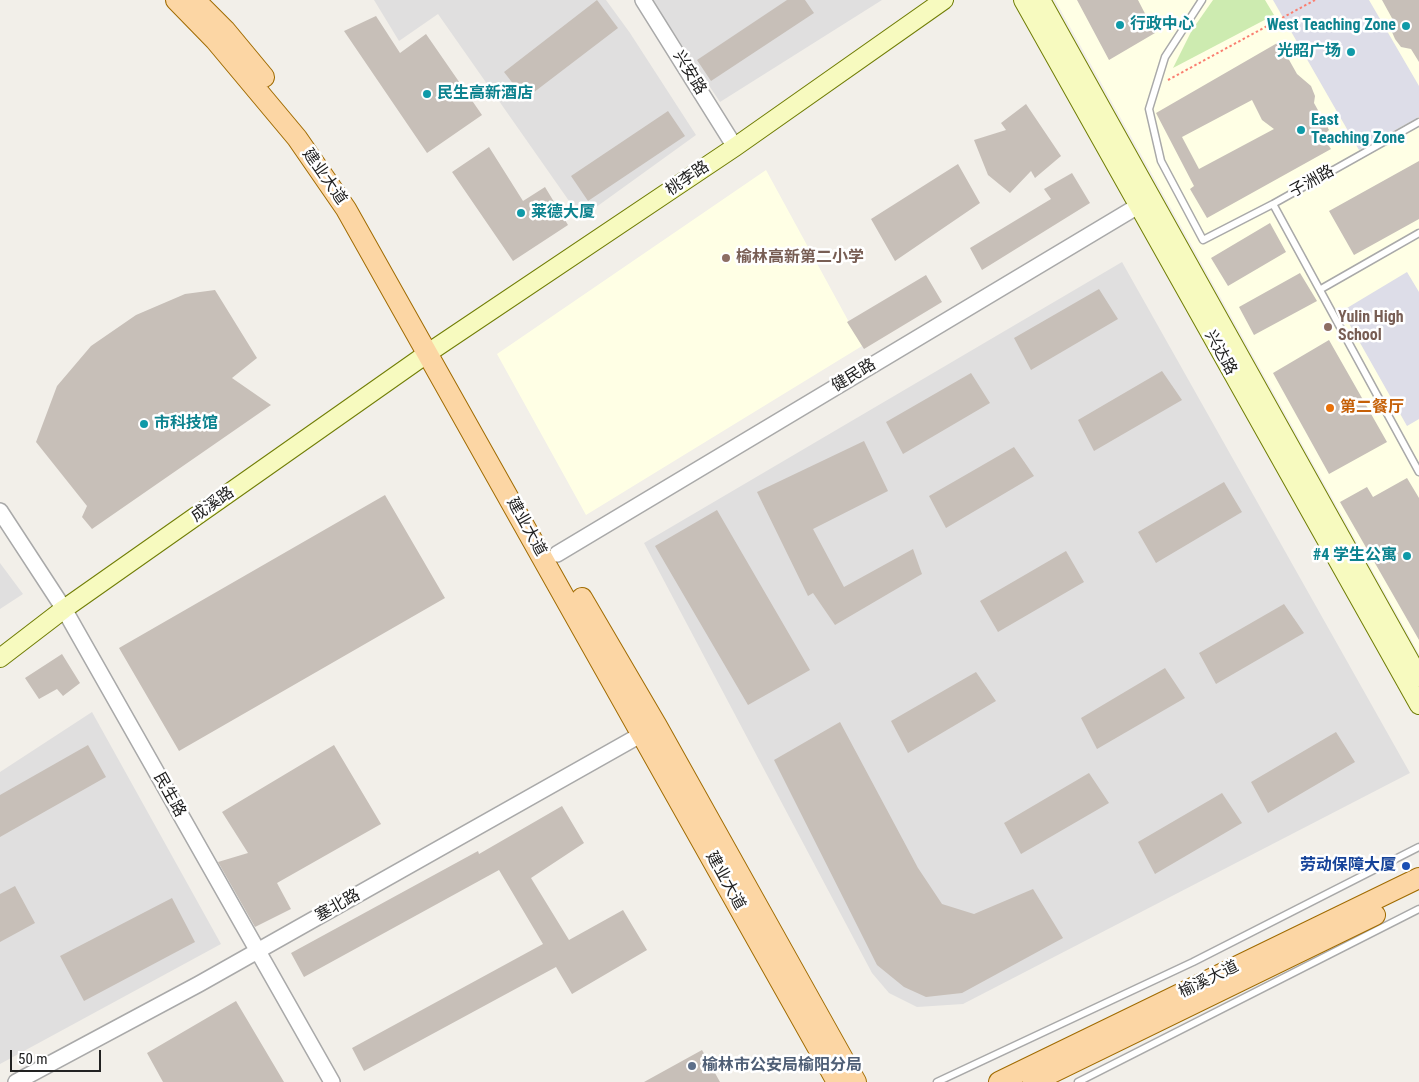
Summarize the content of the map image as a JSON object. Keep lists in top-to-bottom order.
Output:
{
  "streets": {
    "main road": [
      "建业大道",
      "桃李路",
      "兴达路",
      "成溪路",
      "榆溪大道"
    ],
    "street": [
      "兴安路",
      "健民路",
      "民生路",
      "塞北路"
    ],
    "lane": ["子洲路"]
  },
  "crossings": [
    ["兴安路", "桃李路"],
    ["建业大道", "桃李路"],
    ["建业大道", "健民路"],
    ["建业大道", "成溪路"],
    ["建业大道", "塞北路"],
    ["桃李路", "成溪路"],
    ["兴达路", "健民路"],
    ["成溪路", "民生路"],
    ["民生路", "塞北路"]
  ],
  "places": [
    "行政中心",
    "West Teaching Zone",
    "光昭广场",
    "民生高新酒店",
    "East Teaching Zone",
    "莱德大厦",
    "榆林高新第二小学",
    "Yulin High School",
    "第二餐厅",
    "市科技馆",
    "#4 学生公寓",
    "劳动保障大厦",
    "榆林市公安局榆阳分局"
  ],
  "scale_bar": "50 m"
}
